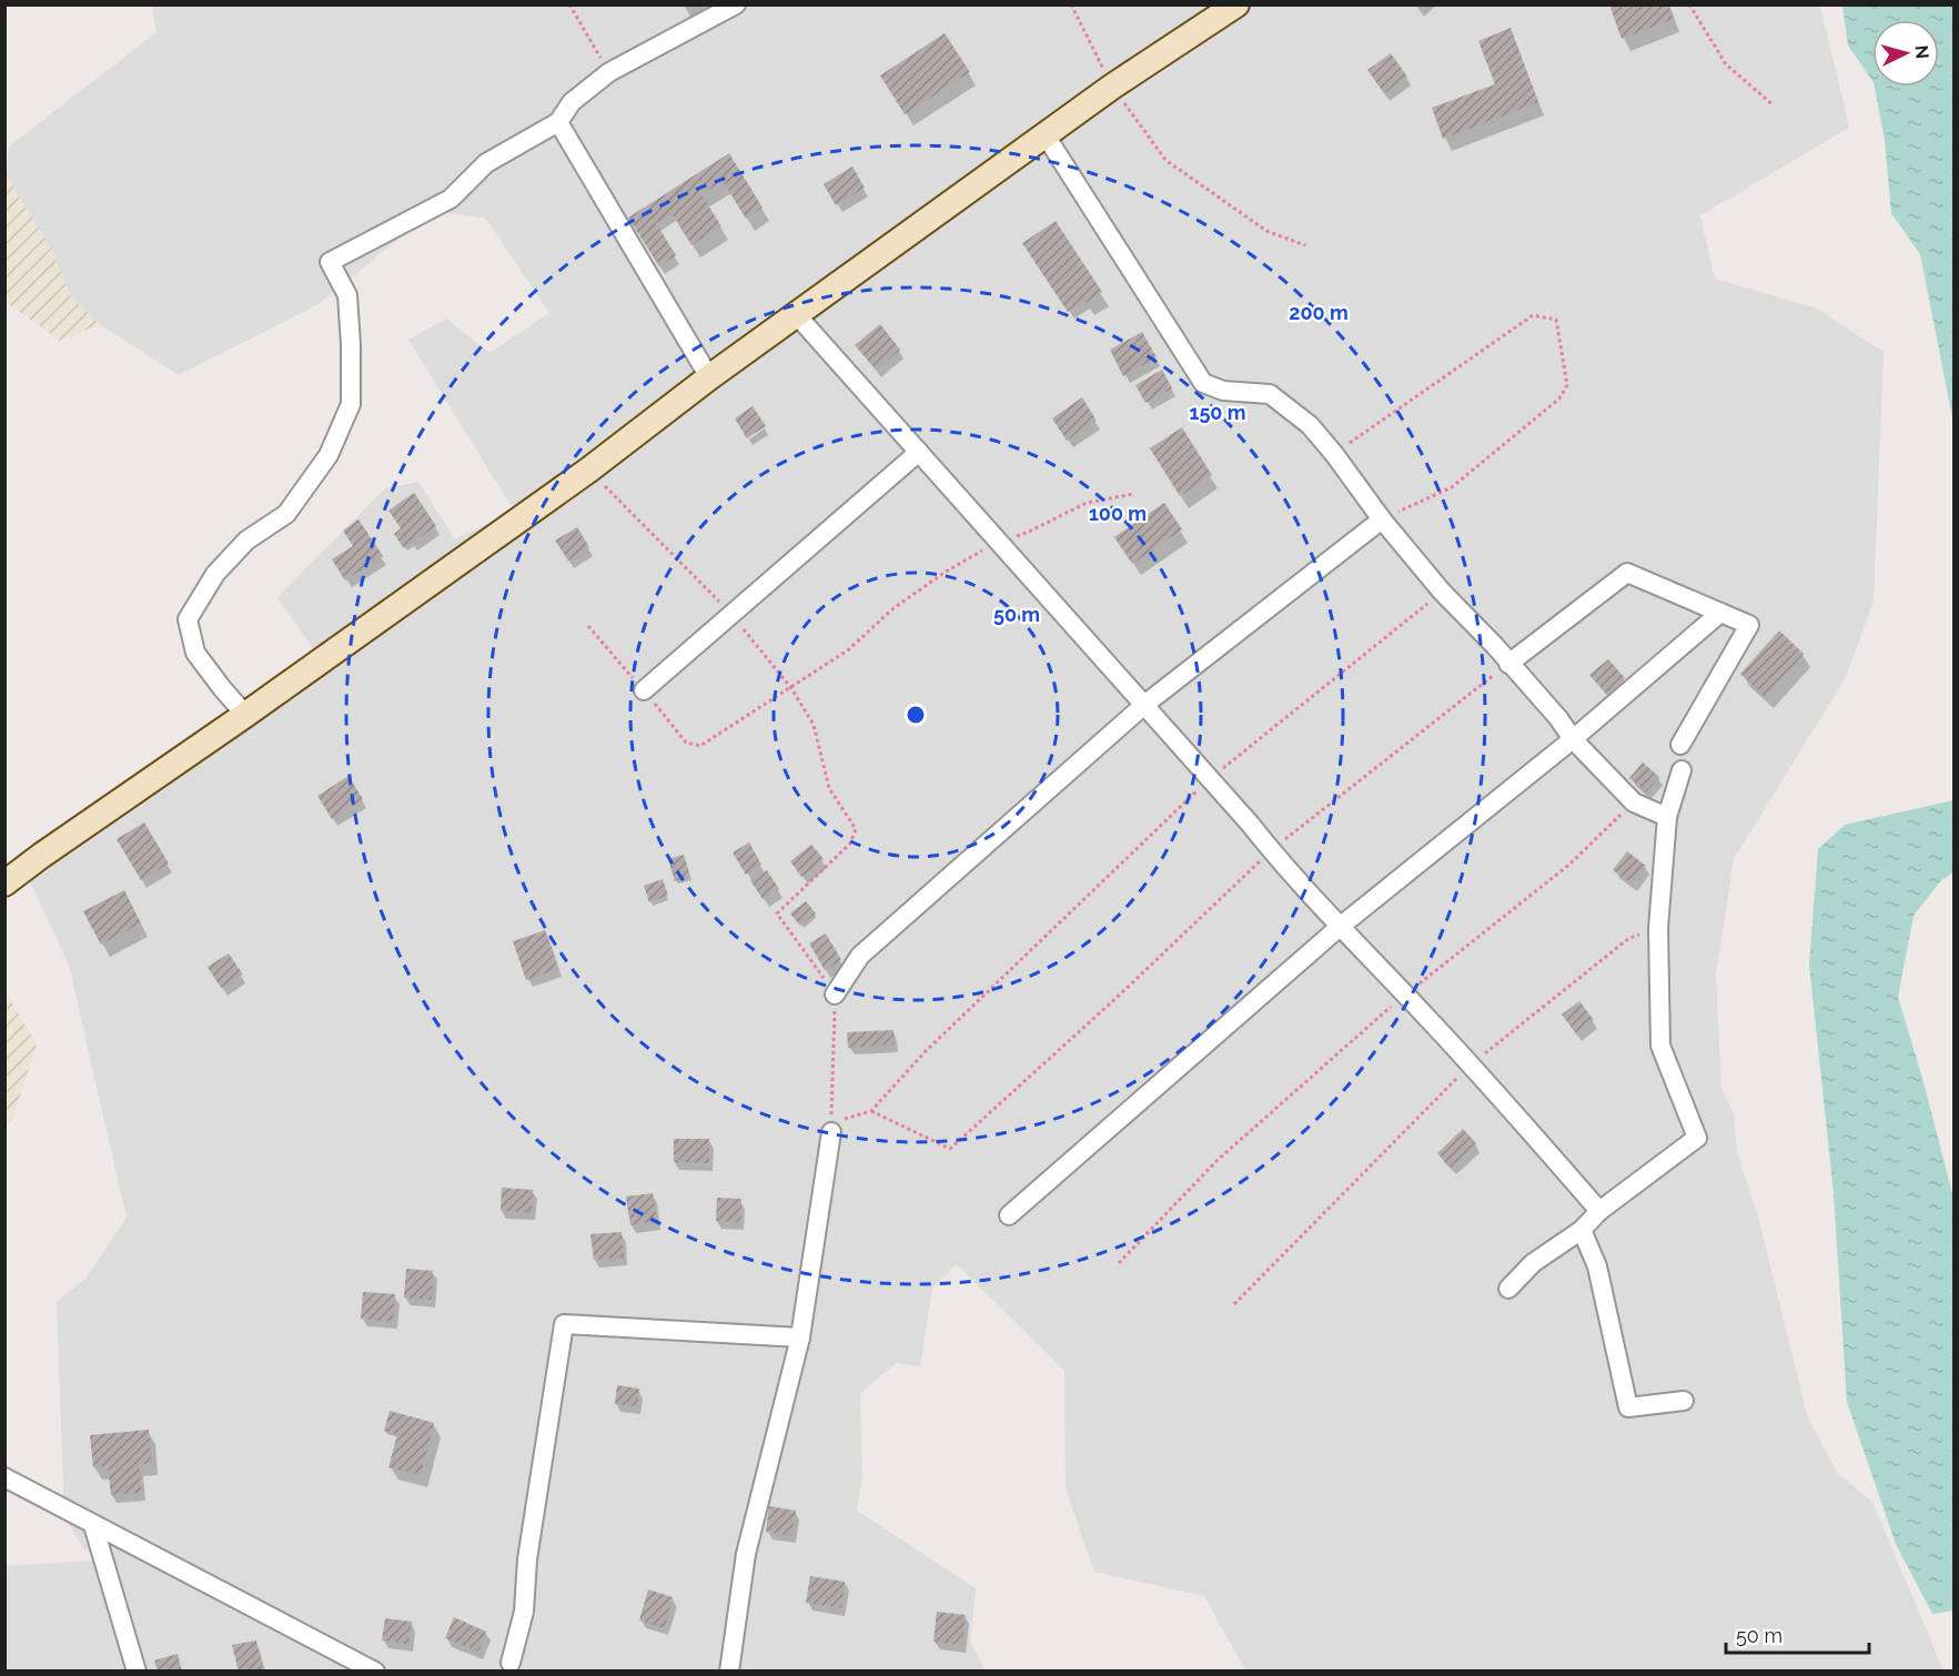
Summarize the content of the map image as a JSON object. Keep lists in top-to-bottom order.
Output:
{
  "scale_bar": "50 m",
  "north": "right",
  "rings": [
    "200 m",
    "150 m",
    "100 m",
    "50 m"
  ]
}
